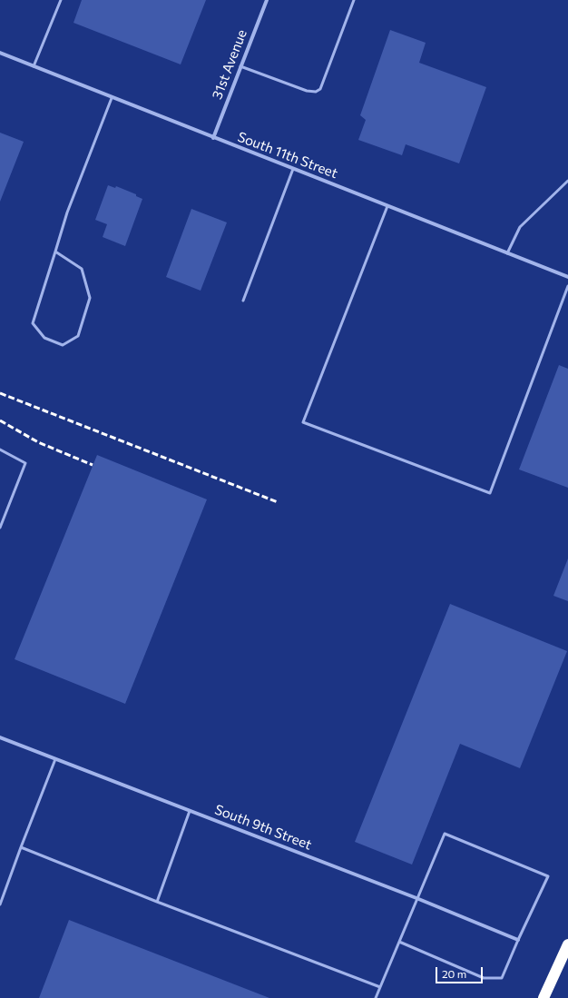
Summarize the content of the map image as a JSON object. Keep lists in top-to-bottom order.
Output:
{
  "streets": {
    "street": ["31st Avenue", "South 11th Street", "South 9th Street"]
  },
  "crossings": [
    ["31st Avenue", "South 11th Street"]
  ],
  "scale_bar": "20 m"
}
